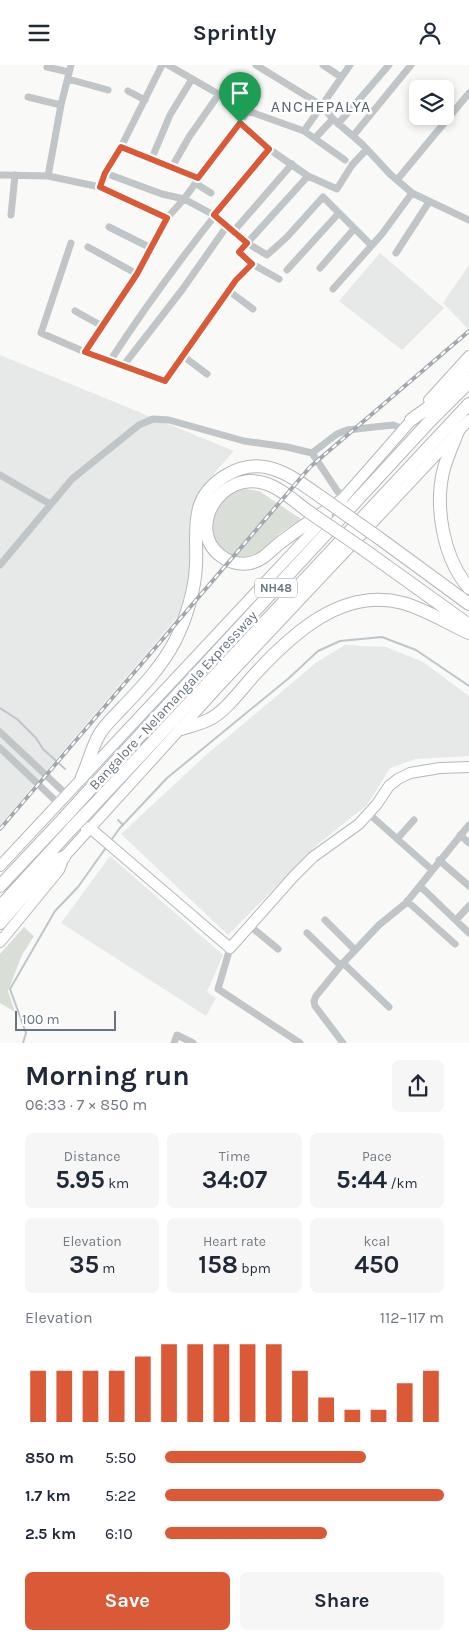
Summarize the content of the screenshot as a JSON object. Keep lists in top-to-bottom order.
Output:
{
  "streets": {
    "highway": ["NH48", "Bangalore - Nelamangala Expressway"]
  },
  "districts": ["ANCHEPALYA"],
  "scale_bar": "100 m",
  "page": {
    "header": "Sprintly",
    "scale": "100 m",
    "heading": ["Morning run", "06:33 · 7 × 850 m"],
    "stats": [
      ["Distance", "5.95 km"],
      ["Time", "34:07"],
      ["Pace", "5:44 /km"],
      ["Elevation", "35 m"],
      ["Heart rate", "158 bpm"],
      ["kcal", "450"]
    ],
    "chart": ["Elevation", "112–117 m"],
    "list": [
      {
        "name": "850 m",
        "note": "5:50"
      },
      {
        "name": "1.7 km",
        "note": "5:22"
      },
      {
        "name": "2.5 km",
        "note": "6:10"
      }
    ],
    "buttons": ["Save", "Share"]
  }
}
